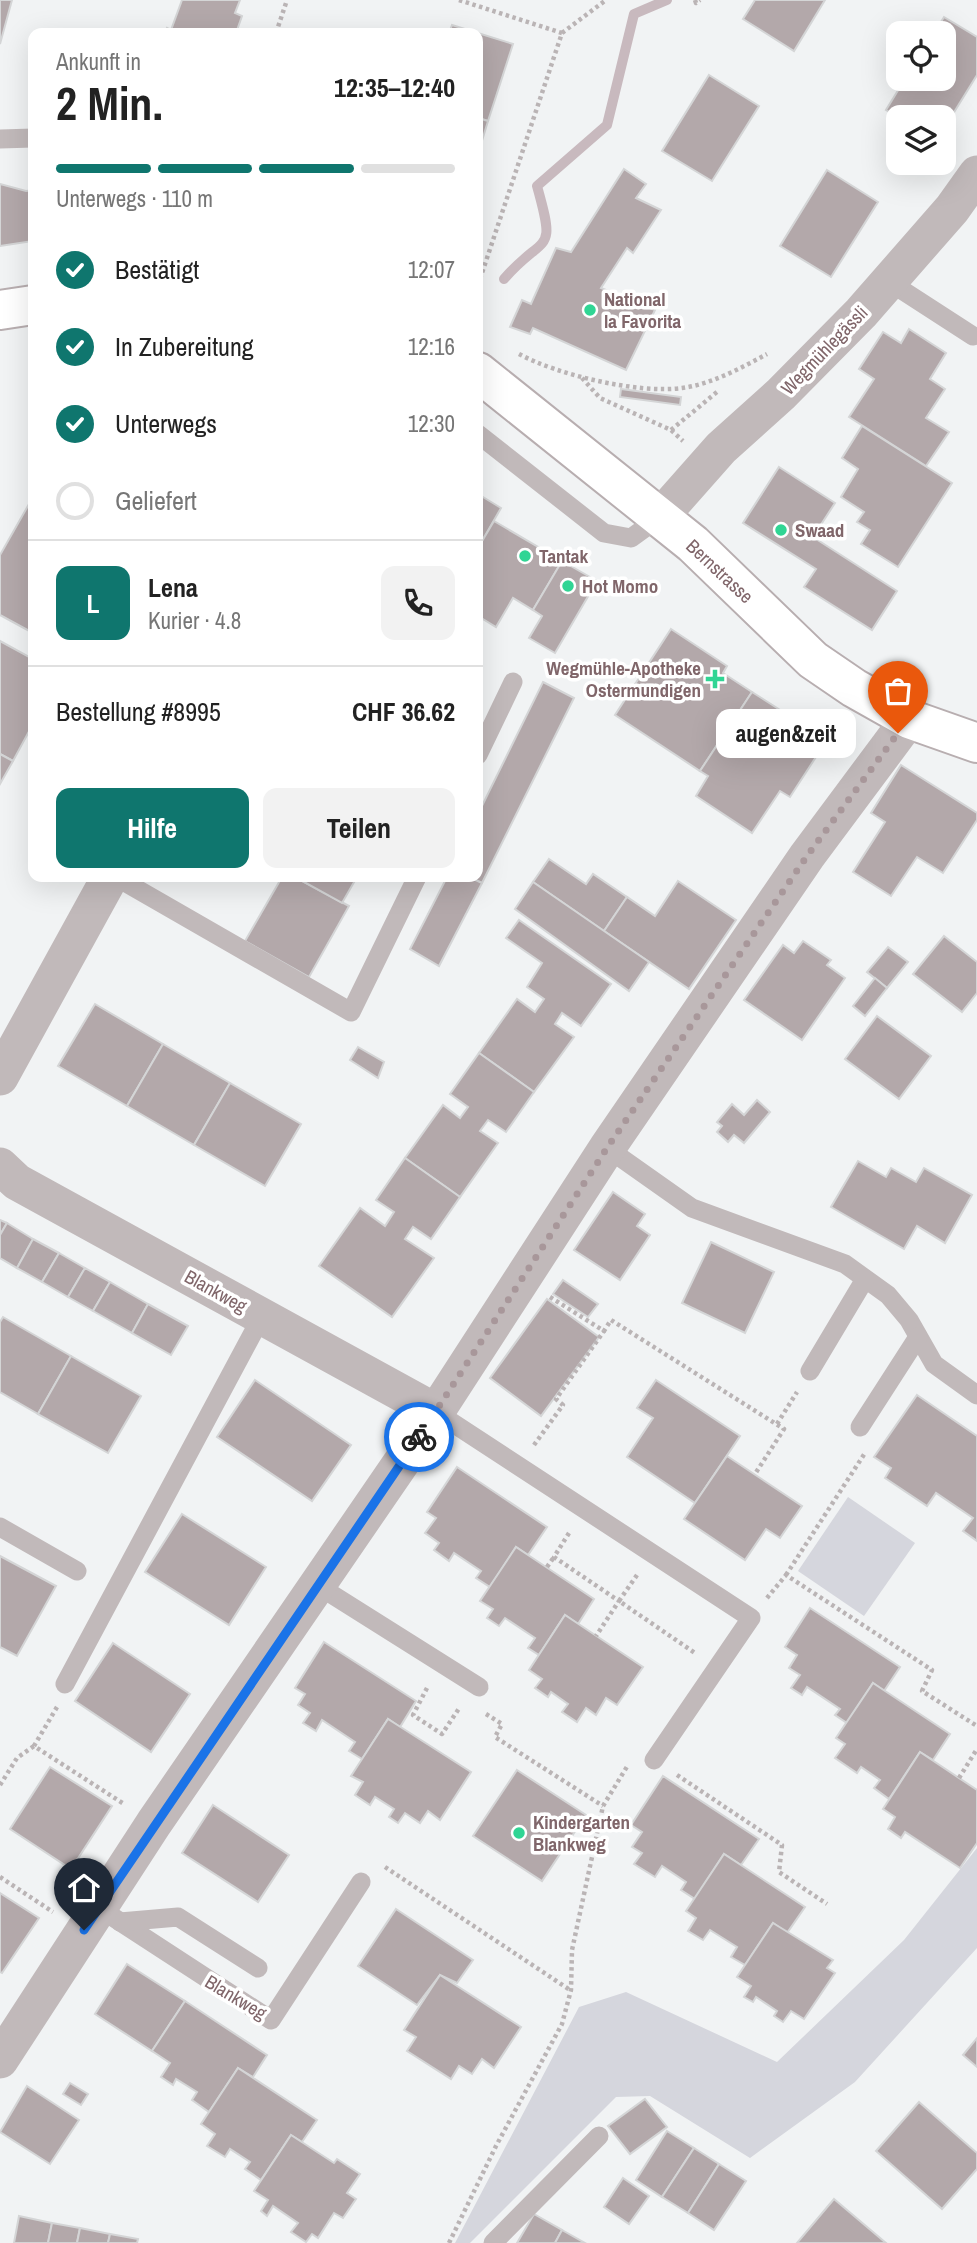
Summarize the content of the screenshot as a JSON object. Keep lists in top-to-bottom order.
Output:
{
  "streets": {
    "main road": ["Bernstrasse"],
    "street": ["Wegmühlegässli", "Blankweg"]
  },
  "crossings": [
    ["Wegmühlegässli", "Bernstrasse"]
  ],
  "places": {
    "other": [
      "National la Favorita",
      "Swaad",
      "Tantak",
      "Hot Momo",
      "augen&zeit",
      "Kindergarten Blankweg"
    ],
    "health": ["Wegmühle-Apotheke Ostermundigen"]
  },
  "page": {
    "heading": ["2 Min.", "Ankunft in", "12:35–12:40"],
    "panel": [
      "Lena",
      "Kurier · 4.8",
      "Bestellung #8995",
      "CHF 36.62"
    ],
    "bar": "Unterwegs · 110 m",
    "list": [
      ["Bestätigt", "12:07"],
      ["In Zubereitung", "12:16"],
      ["Unterwegs", "12:30"],
      "Geliefert"
    ],
    "round": "L",
    "bubble": "augen&zeit",
    "buttons": ["Hilfe", "Teilen"]
  }
}
